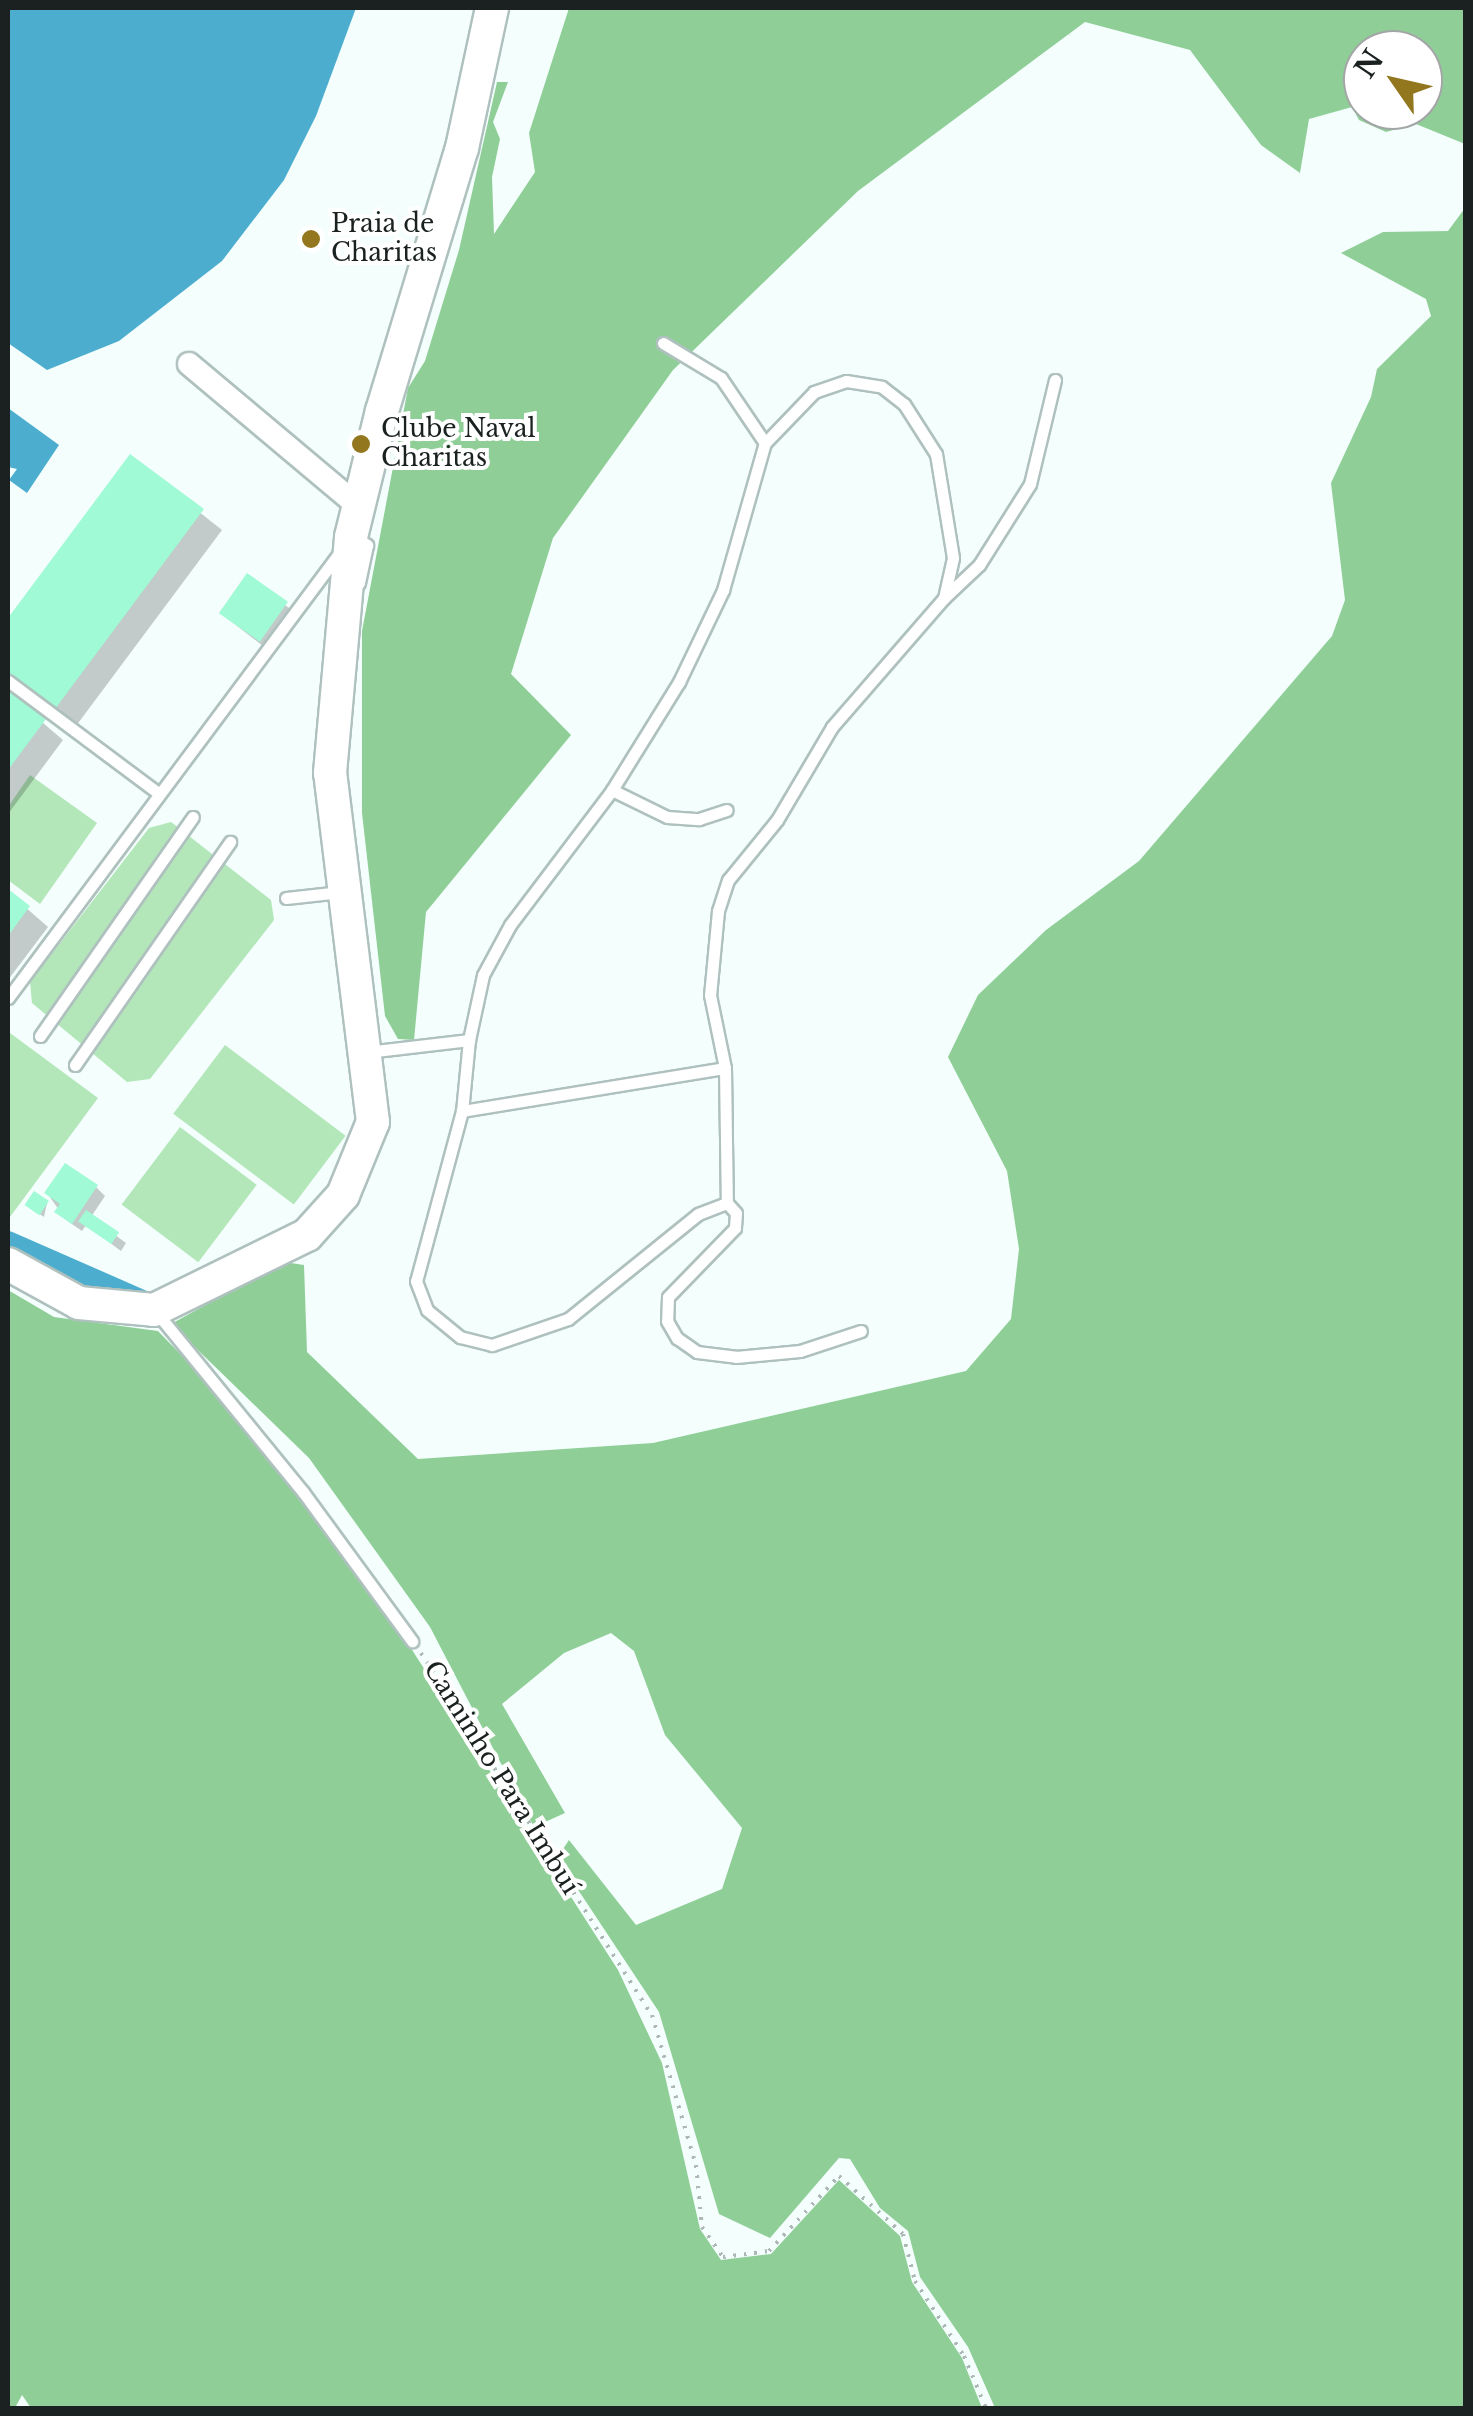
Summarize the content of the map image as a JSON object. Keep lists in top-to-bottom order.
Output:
{
  "streets": {
    "lane": ["Caminho Para Imbuí"]
  },
  "places": ["Praia de Charitas", "Clube Naval Charitas"],
  "north": "top left"
}
